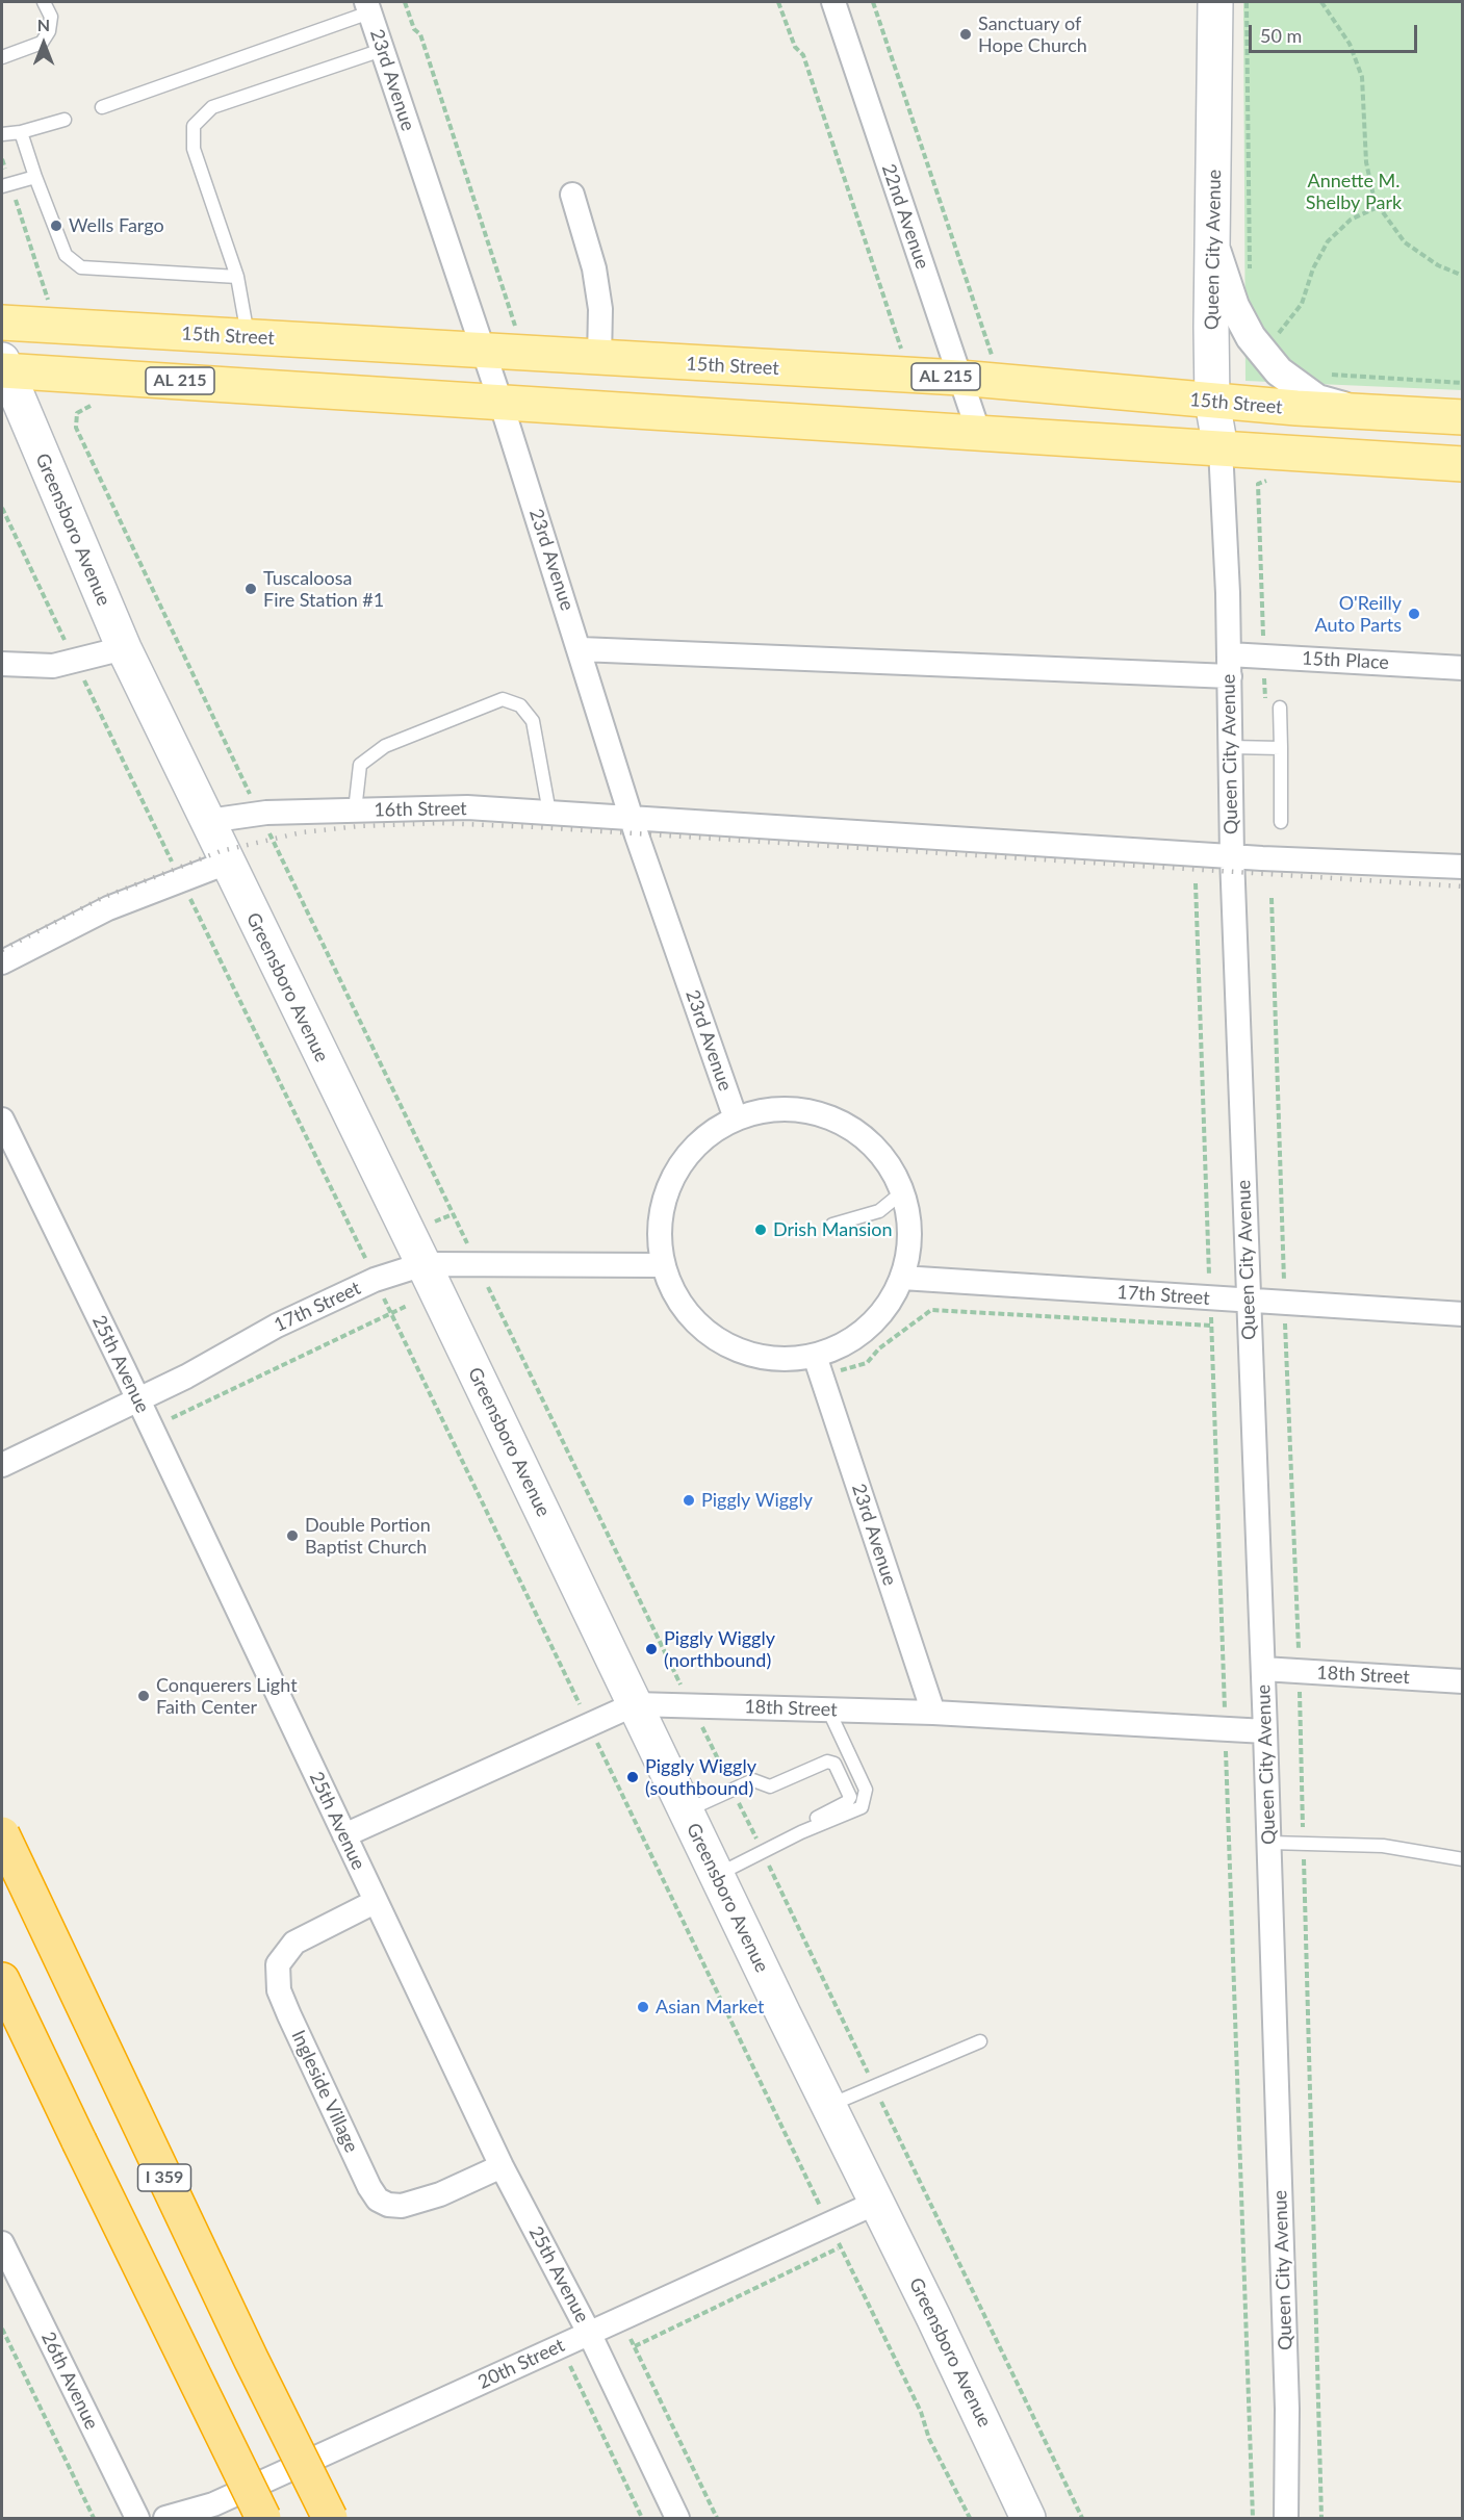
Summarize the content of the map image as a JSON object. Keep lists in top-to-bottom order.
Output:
{
  "streets": {
    "highway": ["I 359"],
    "main road": [
      "Queen City Avenue",
      "15th Street",
      "AL 215",
      "Greensboro Avenue"
    ],
    "street": [
      "23rd Avenue",
      "22nd Avenue",
      "15th Place",
      "16th Street",
      "17th Street",
      "25th Avenue",
      "18th Street",
      "Ingleside Village",
      "20th Street",
      "26th Avenue"
    ]
  },
  "crossings": [
    ["23rd Avenue", "15th Street"],
    ["23rd Avenue", "AL 215"],
    ["23rd Avenue", "15th Place"],
    ["23rd Avenue", "16th Street"],
    ["23rd Avenue", "18th Street"],
    ["22nd Avenue", "15th Street"],
    ["22nd Avenue", "AL 215"],
    ["Queen City Avenue", "15th Street"],
    ["Queen City Avenue", "AL 215"],
    ["Queen City Avenue", "15th Place"],
    ["Queen City Avenue", "16th Street"],
    ["Queen City Avenue", "17th Street"],
    ["Queen City Avenue", "18th Street"],
    ["AL 215", "Greensboro Avenue"],
    ["Greensboro Avenue", "16th Street"],
    ["Greensboro Avenue", "17th Street"],
    ["Greensboro Avenue", "18th Street"],
    ["Greensboro Avenue", "20th Street"],
    ["17th Street", "25th Avenue"],
    ["25th Avenue", "18th Street"],
    ["25th Avenue", "Ingleside Village"],
    ["25th Avenue", "20th Street"]
  ],
  "parks": ["Annette M. Shelby Park"],
  "places": [
    "Sanctuary of Hope Church",
    "Wells Fargo",
    "Tuscaloosa Fire Station #1",
    "O'Reilly Auto Parts",
    "Drish Mansion",
    "Piggly Wiggly",
    "Double Portion Baptist Church",
    "Piggly Wiggly (northbound)",
    "Conquerers Light Faith Center",
    "Piggly Wiggly (southbound)",
    "Asian Market"
  ],
  "scale_bar": "50 m",
  "north": "top"
}
